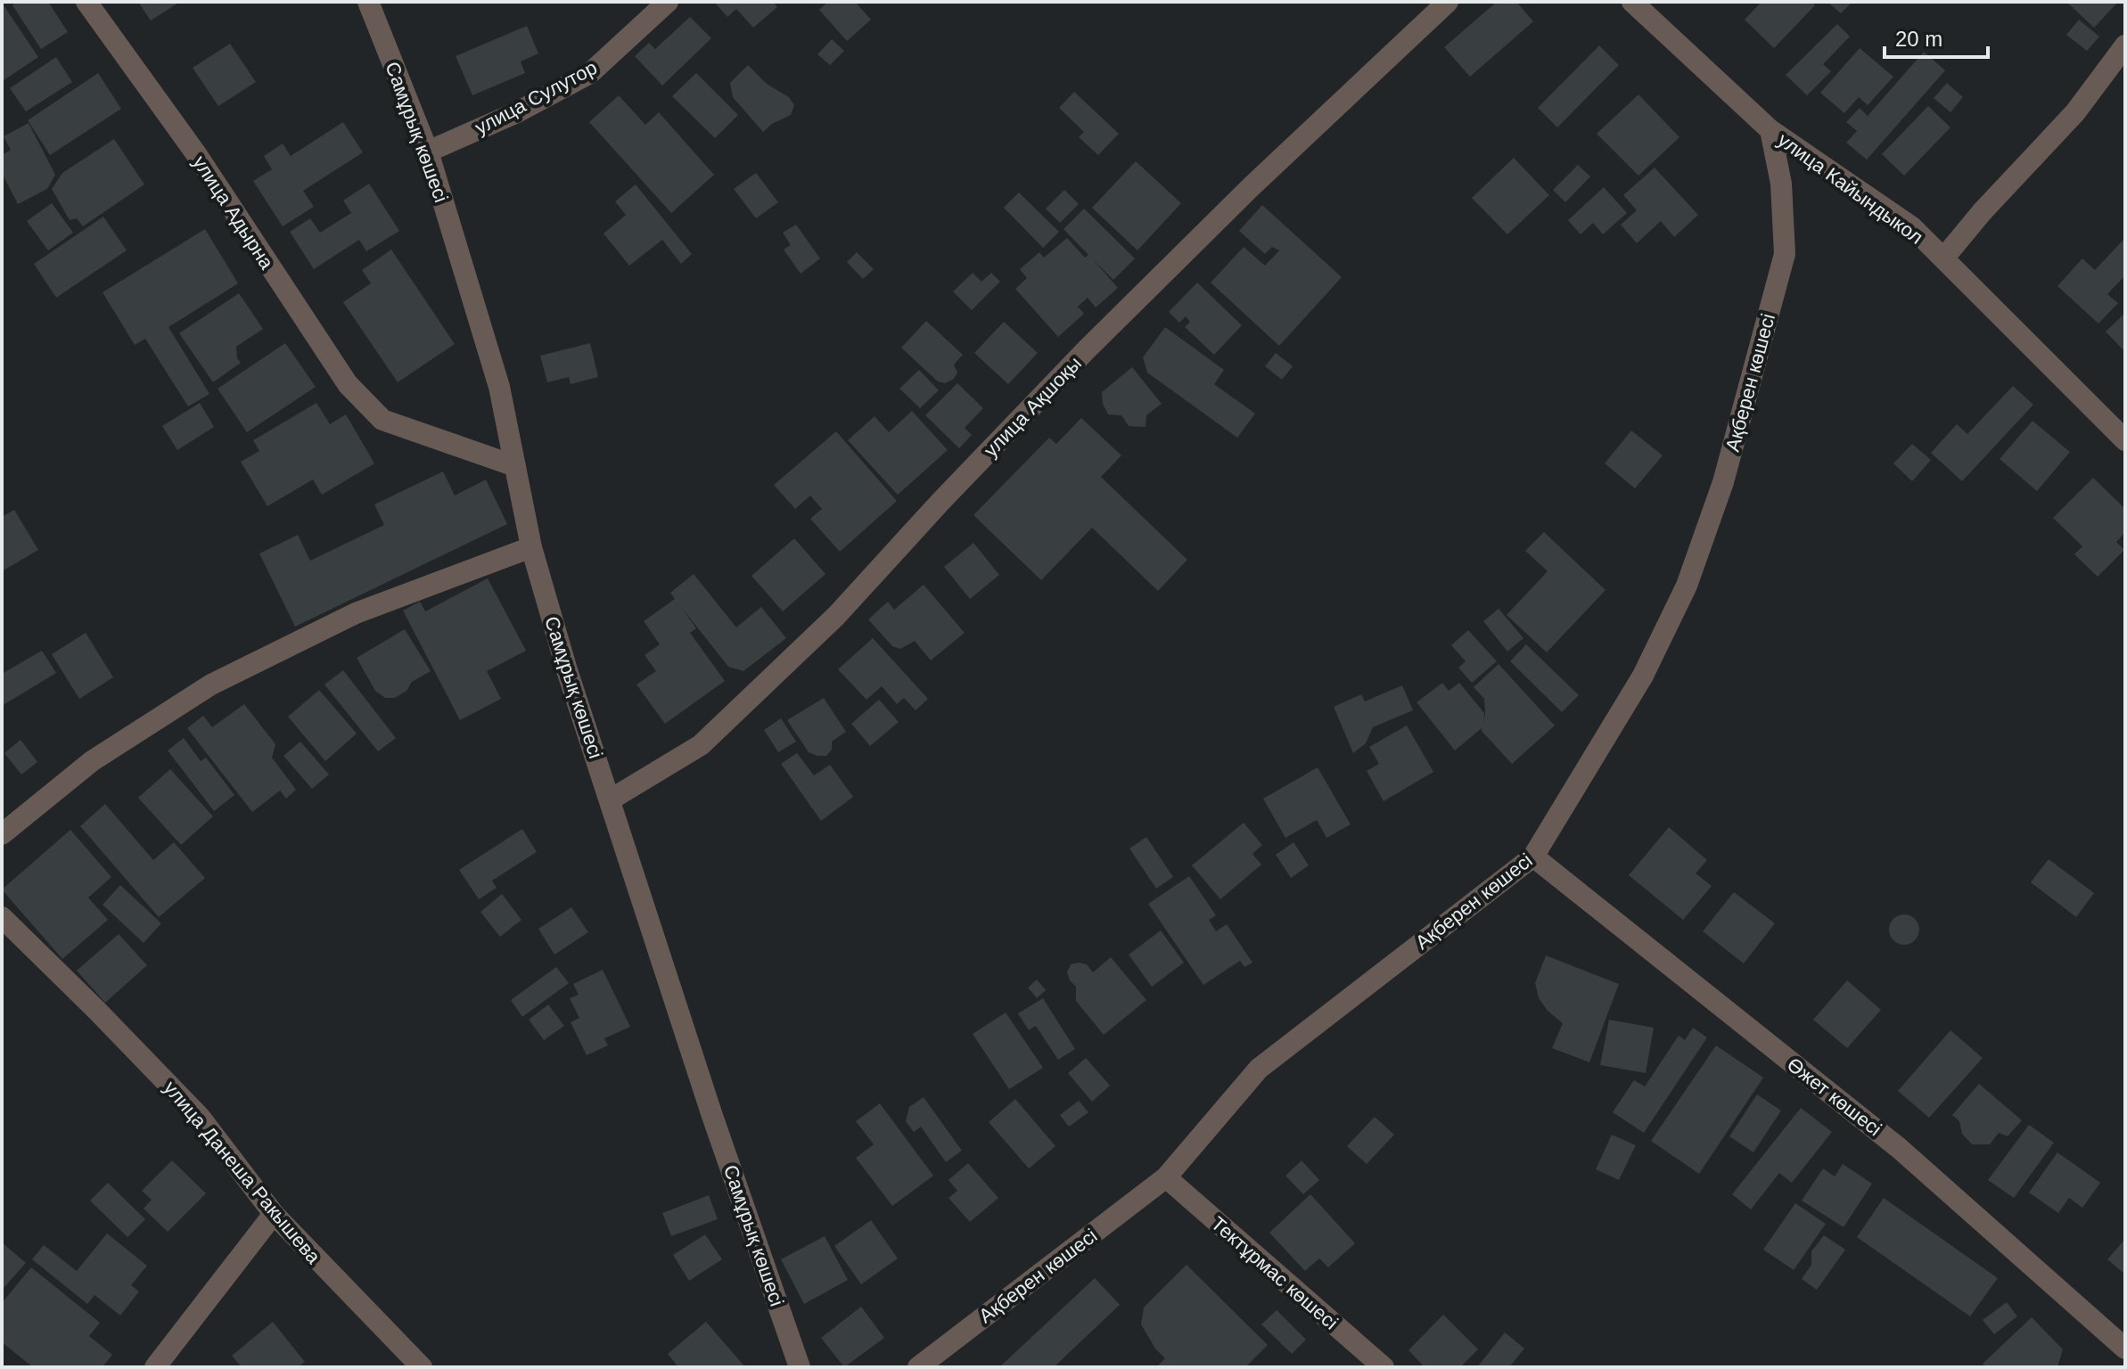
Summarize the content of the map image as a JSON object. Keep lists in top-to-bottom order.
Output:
{
  "streets": {
    "street": [
      "улица Сулутор",
      "Самұрық көшесі",
      "улица Кайындыкол",
      "улица Адырна",
      "Ақберен көшесі",
      "улица Ақшоқы",
      "Өжет көшесі",
      "улица Данеша Ракышева",
      "Тектұрмас көшесі"
    ]
  },
  "crossings": [
    ["улица Сулутор", "Самұрық көшесі"],
    ["Самұрық көшесі", "улица Адырна"],
    ["Самұрық көшесі", "улица Ақшоқы"],
    ["улица Кайындыкол", "Ақберен көшесі"],
    ["Ақберен көшесі", "Өжет көшесі"],
    ["Ақберен көшесі", "Тектұрмас көшесі"]
  ],
  "scale_bar": "20 m"
}
